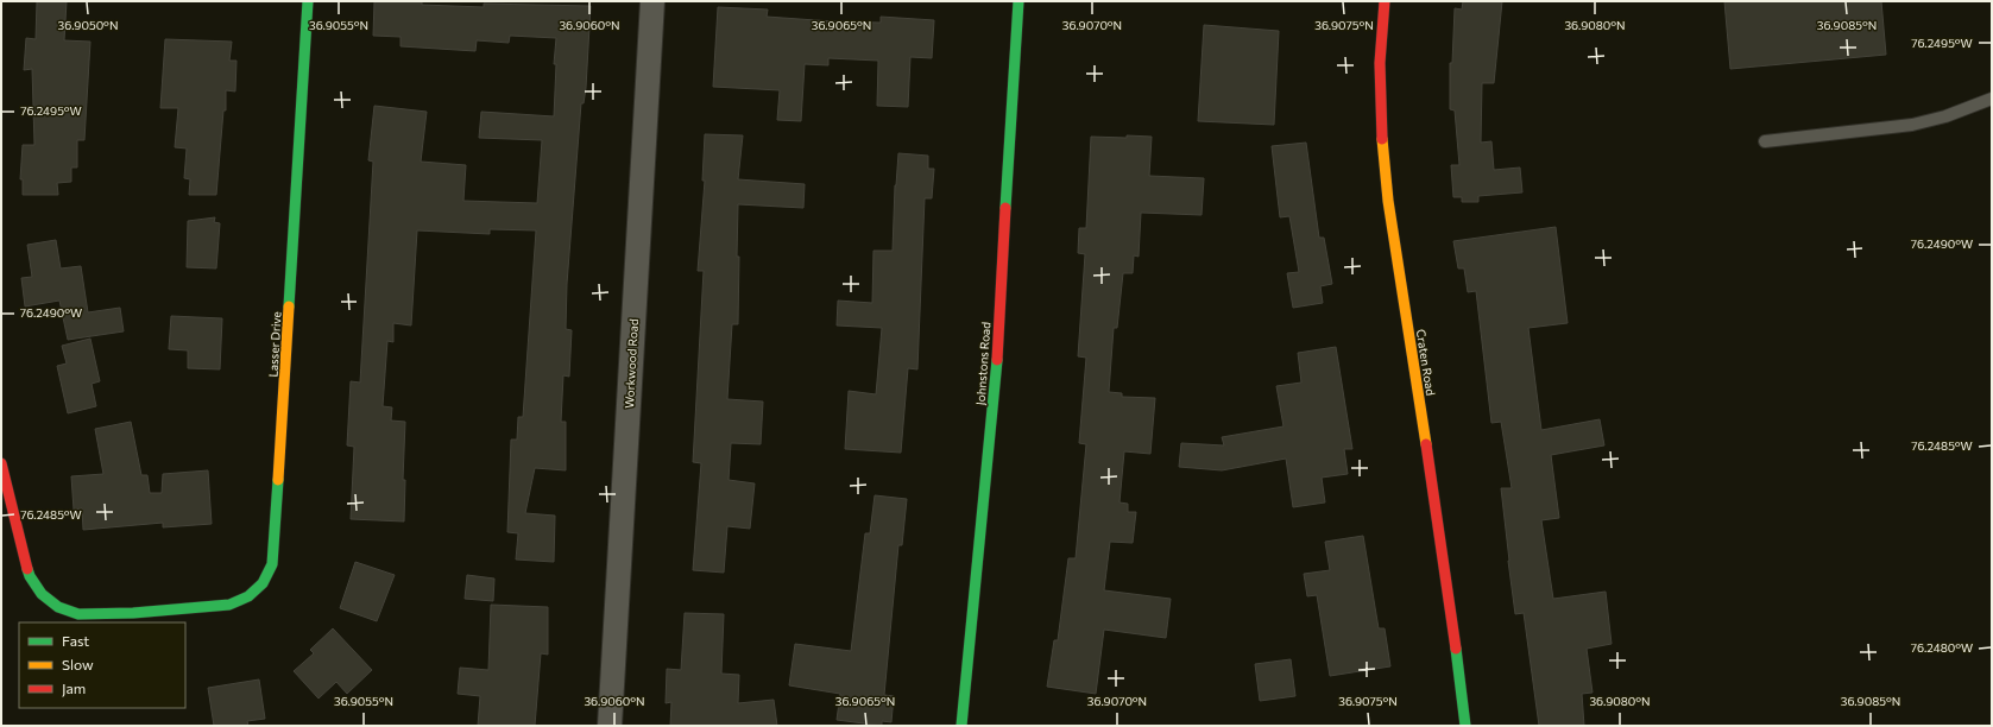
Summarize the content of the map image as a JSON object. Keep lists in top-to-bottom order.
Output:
{
  "streets": {
    "street": [
      "Lasser Drive",
      "Craten Road",
      "Workwood Road",
      "Johnstons Road"
    ]
  },
  "legend": ["Fast", "Slow", "Jam"],
  "coordinates": [
    "36.9050°N",
    "36.9055°N",
    "36.9060°N",
    "36.9065°N",
    "36.9070°N",
    "36.9075°N",
    "36.9080°N",
    "36.9085°N",
    "76.2495°W",
    "76.2490°W",
    "76.2485°W",
    "76.2480°W"
  ]
}
